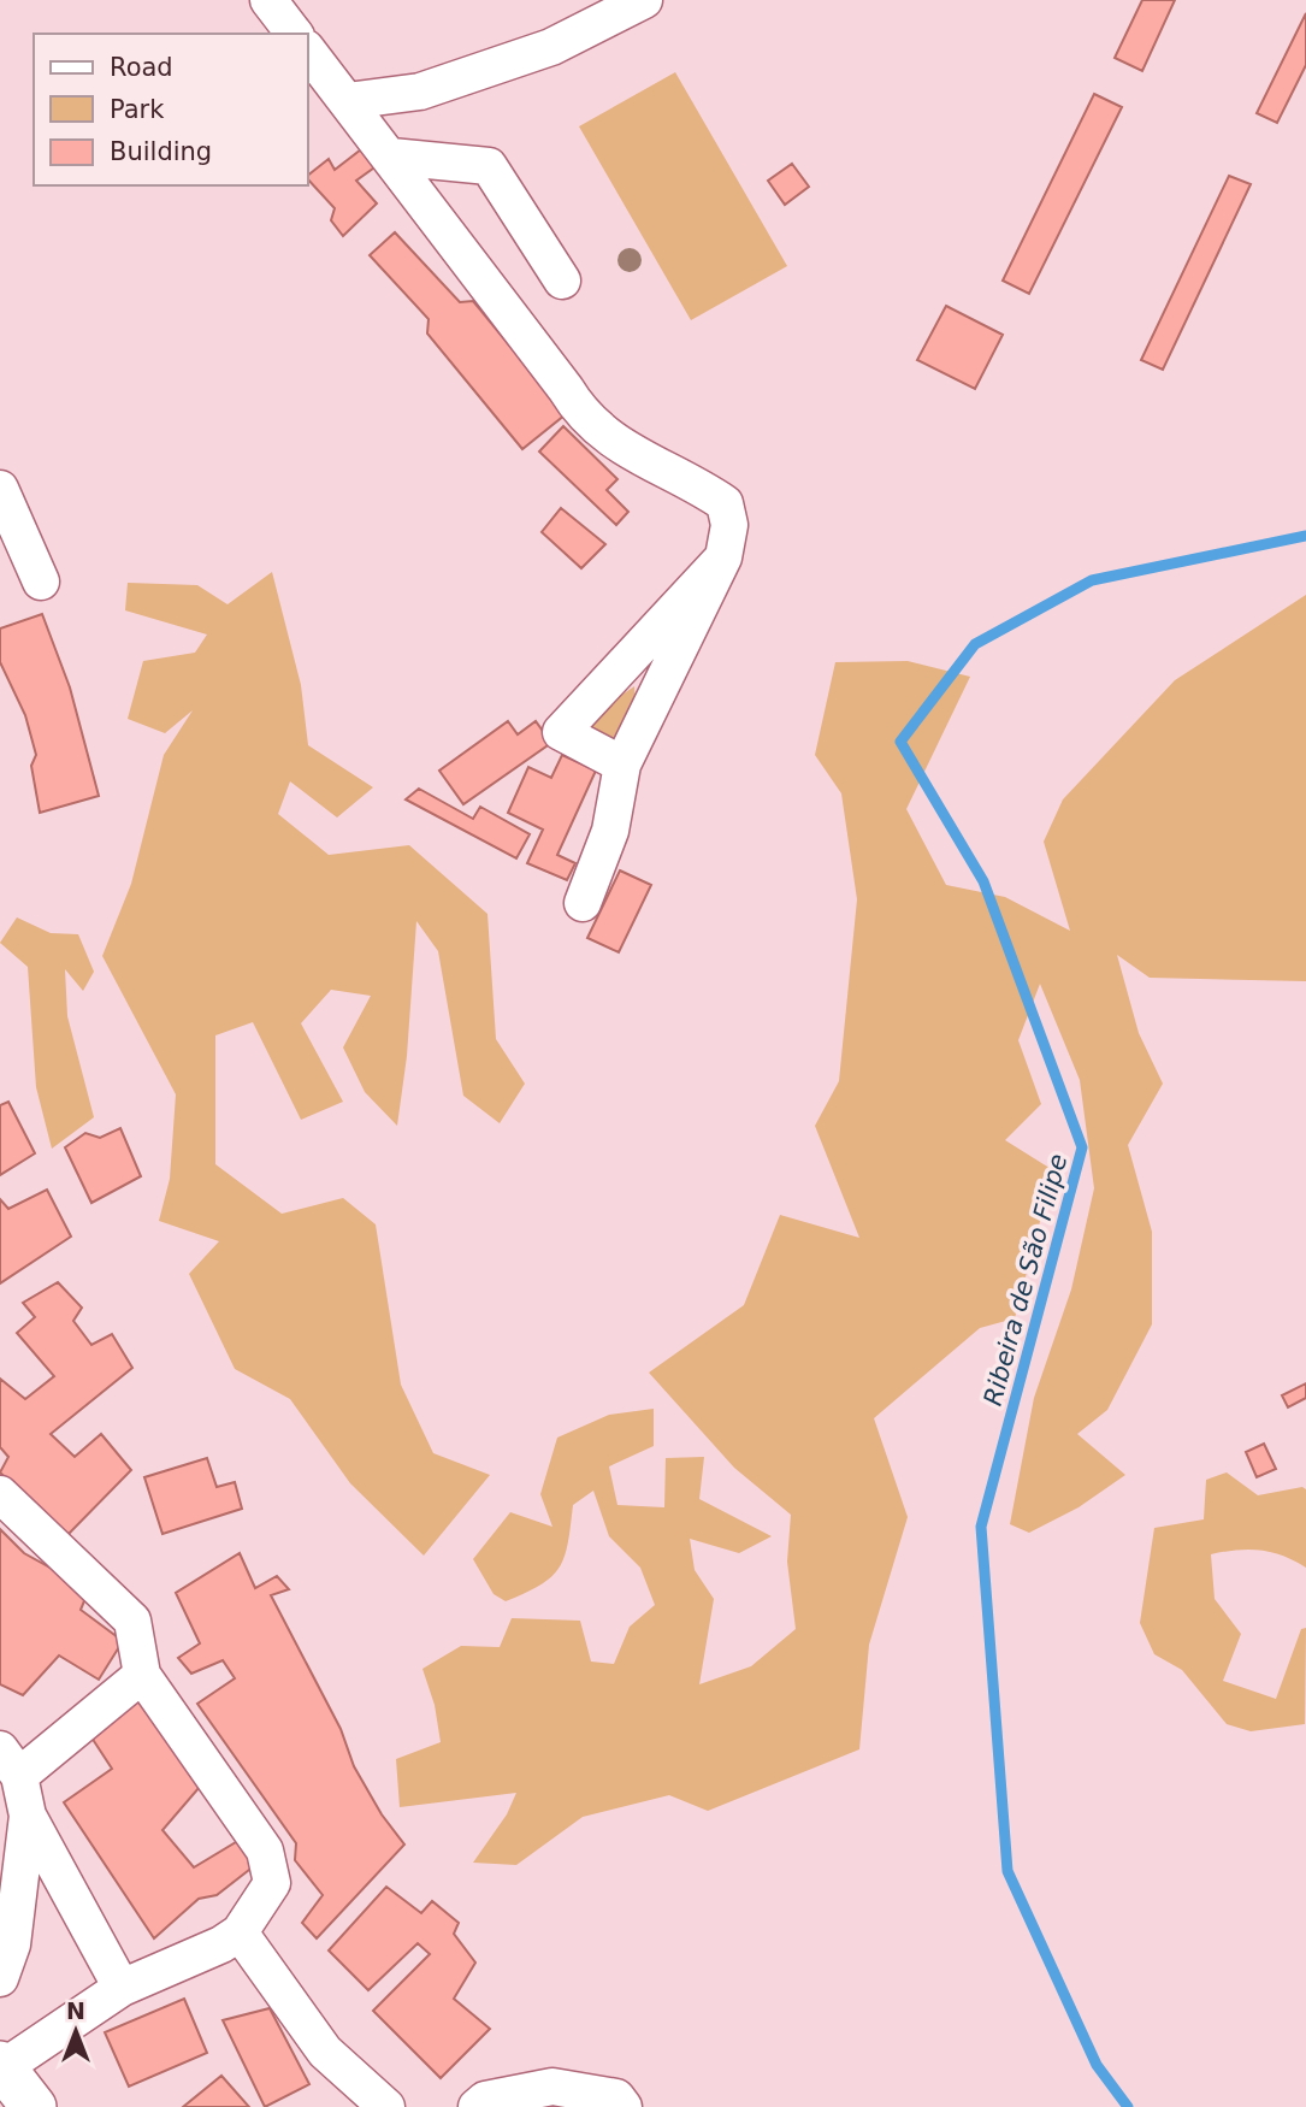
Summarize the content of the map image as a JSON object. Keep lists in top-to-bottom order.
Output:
{
  "water": ["Ribeira de São Filipe"],
  "legend": ["Road", "Park", "Building"],
  "north": "top"
}
